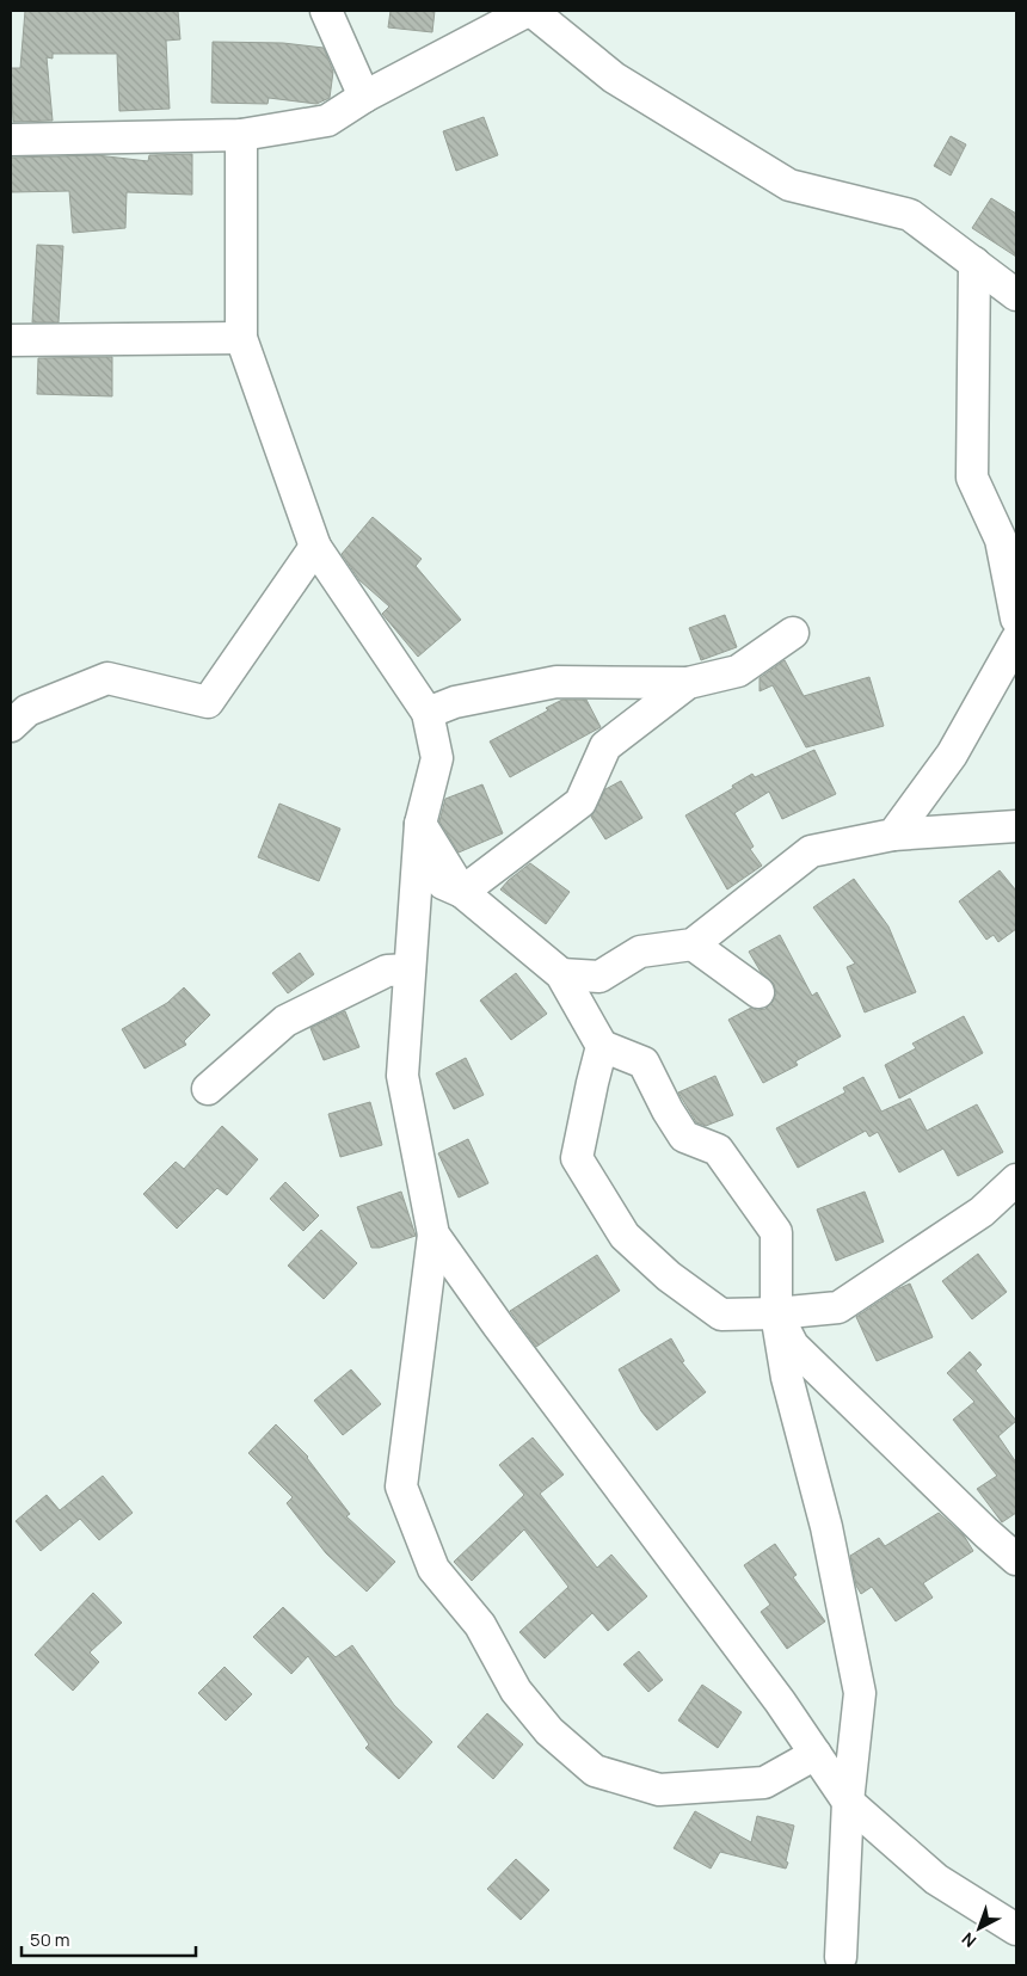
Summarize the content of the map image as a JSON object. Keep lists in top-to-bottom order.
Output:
{
  "scale_bar": "50 m",
  "north": "bottom left"
}
